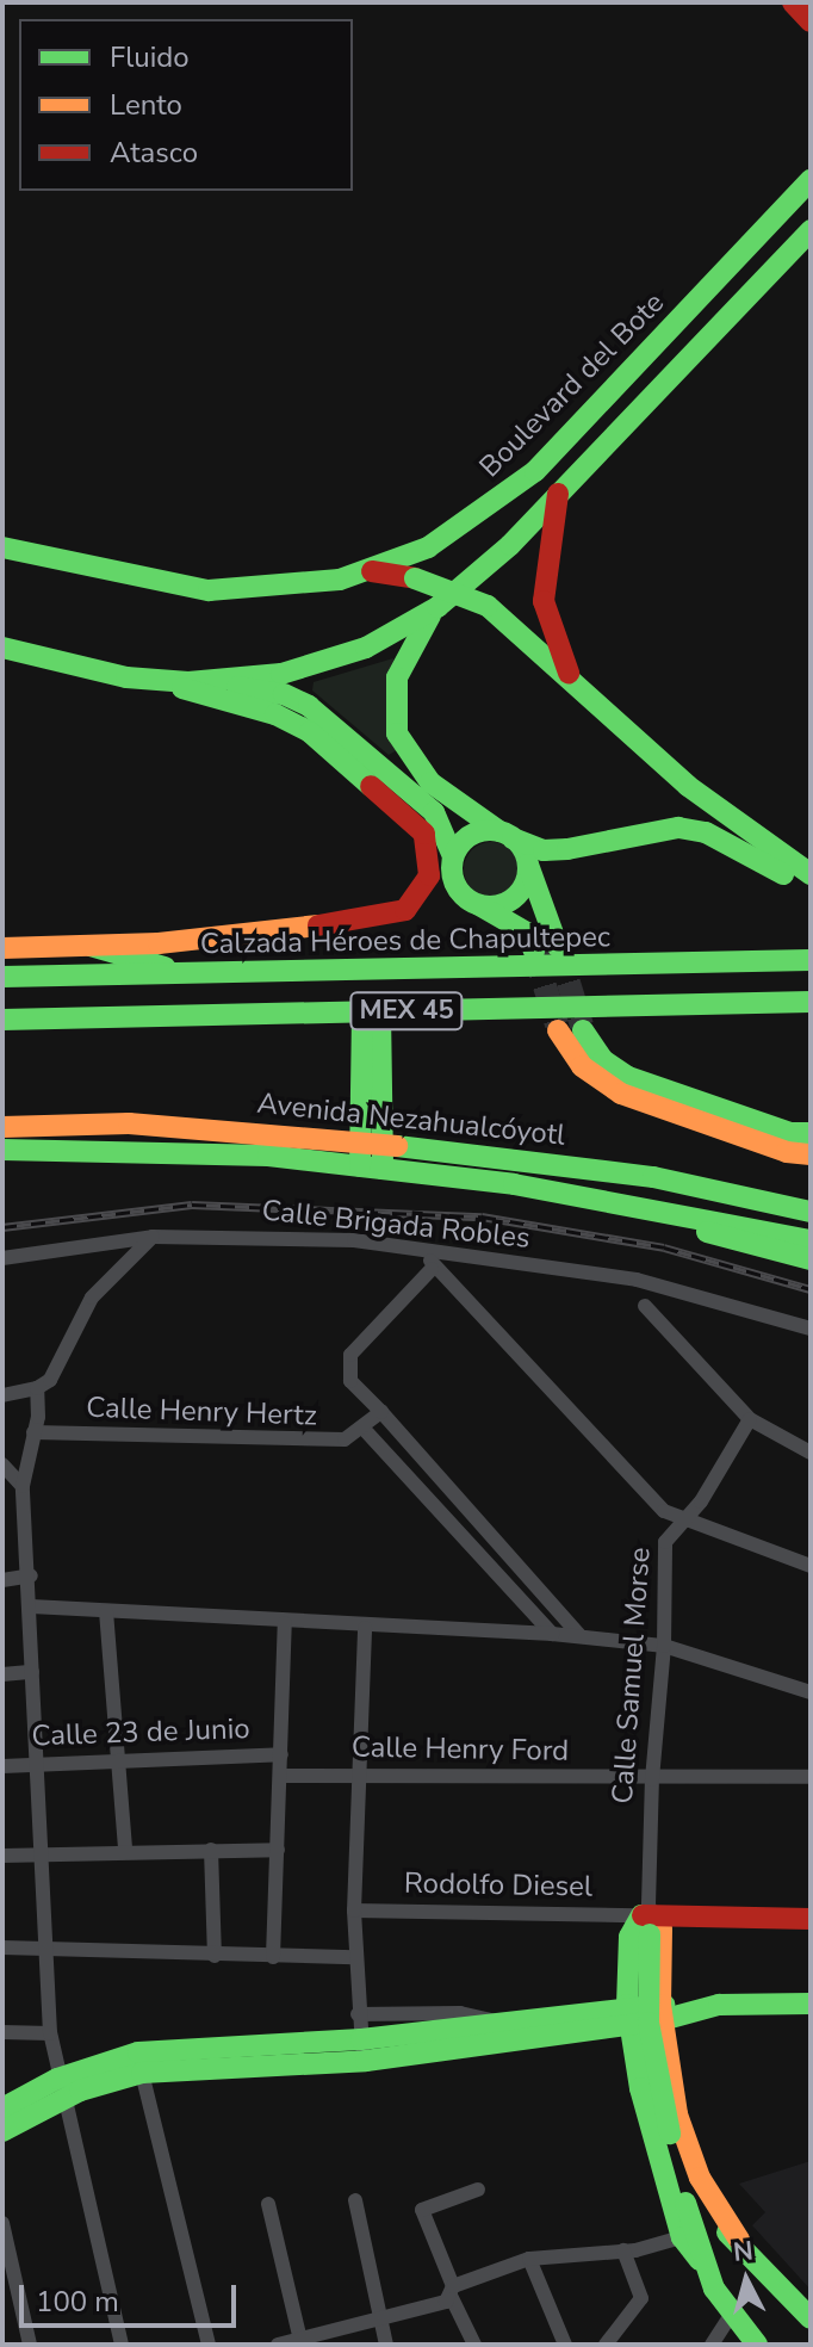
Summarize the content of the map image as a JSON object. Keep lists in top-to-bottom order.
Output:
{
  "streets": {
    "main road": [
      "Boulevard del Bote",
      "Calzada Héroes de Chapultepec",
      "MEX 45",
      "Avenida Nezahualcóyotl",
      "Calle Samuel Morse"
    ],
    "street": [
      "Calle Brigada Robles",
      "Calle Henry Hertz",
      "Calle 23 de Junio",
      "Calle Henry Ford",
      "Rodolfo Diesel"
    ]
  },
  "crossings": [
    ["Calle Samuel Morse", "Calle Henry Ford"],
    ["Calle Samuel Morse", "Rodolfo Diesel"]
  ],
  "legend": ["Fluido", "Lento", "Atasco"],
  "scale_bar": "100 m",
  "north": "top"
}
